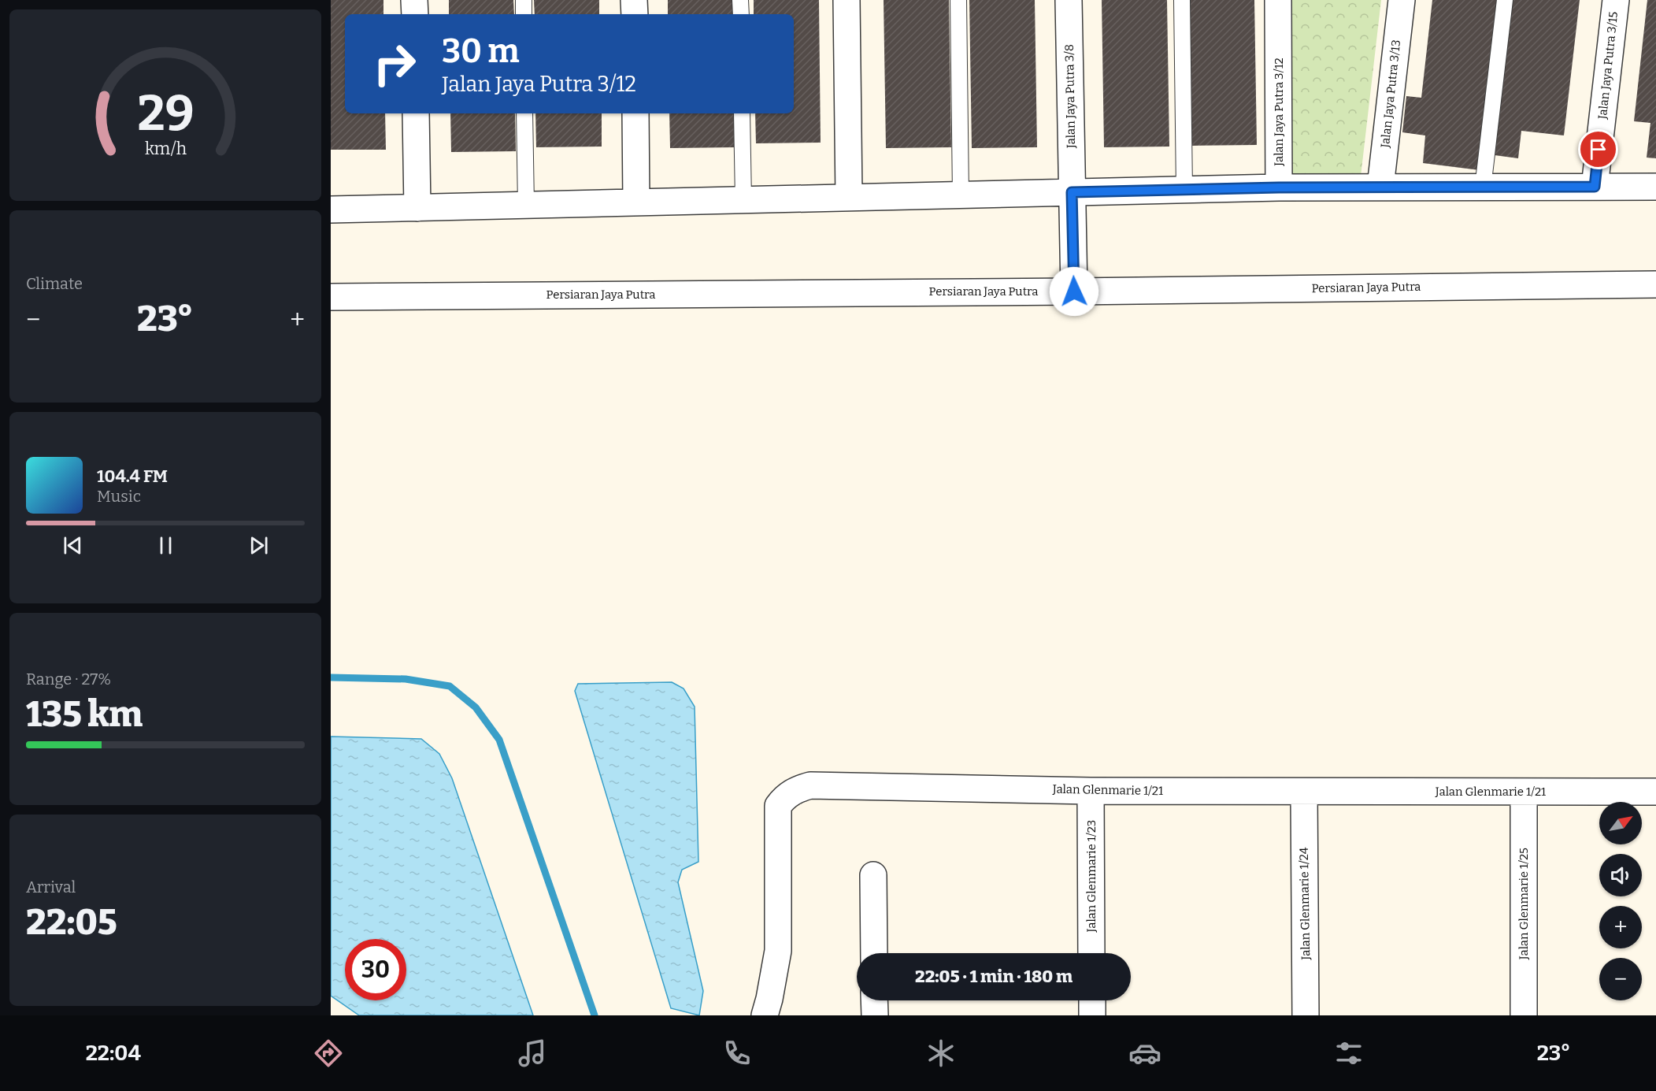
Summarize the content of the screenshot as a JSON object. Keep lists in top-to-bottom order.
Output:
{
  "streets": {
    "street": [
      "Jalan Jaya Putra 3/15",
      "Jalan Jaya Putra 3/13",
      "Jalan Jaya Putra 3/8",
      "Jalan Jaya Putra 3/12",
      "Persiaran Jaya Putra",
      "Jalan Glenmarie 1/21",
      "Jalan Glenmarie 1/23",
      "Jalan Glenmarie 1/24",
      "Jalan Glenmarie 1/25"
    ]
  },
  "crossings": [
    ["Jalan Jaya Putra 3/8", "Persiaran Jaya Putra"],
    ["Jalan Glenmarie 1/21", "Jalan Glenmarie 1/23"],
    ["Jalan Glenmarie 1/21", "Jalan Glenmarie 1/24"],
    ["Jalan Glenmarie 1/21", "Jalan Glenmarie 1/25"]
  ],
  "north": "top right",
  "page": {
    "turn": ["30 m", "Jalan Jaya Putra 3/12"],
    "tile": [
      "Climate",
      ["Range · 27%", "135 km"],
      ["Arrival", "22:05"]
    ],
    "heat": ["−", "23°", "+"],
    "song": ["104.4 FM", "Music"],
    "map_buttons": ["+", "−"],
    "limit": "30",
    "trip": "22:05 · 1 min · 180 m",
    "tabs": ["22:04", "23°"],
    "gauge": ["29", "km/h"]
  }
}
